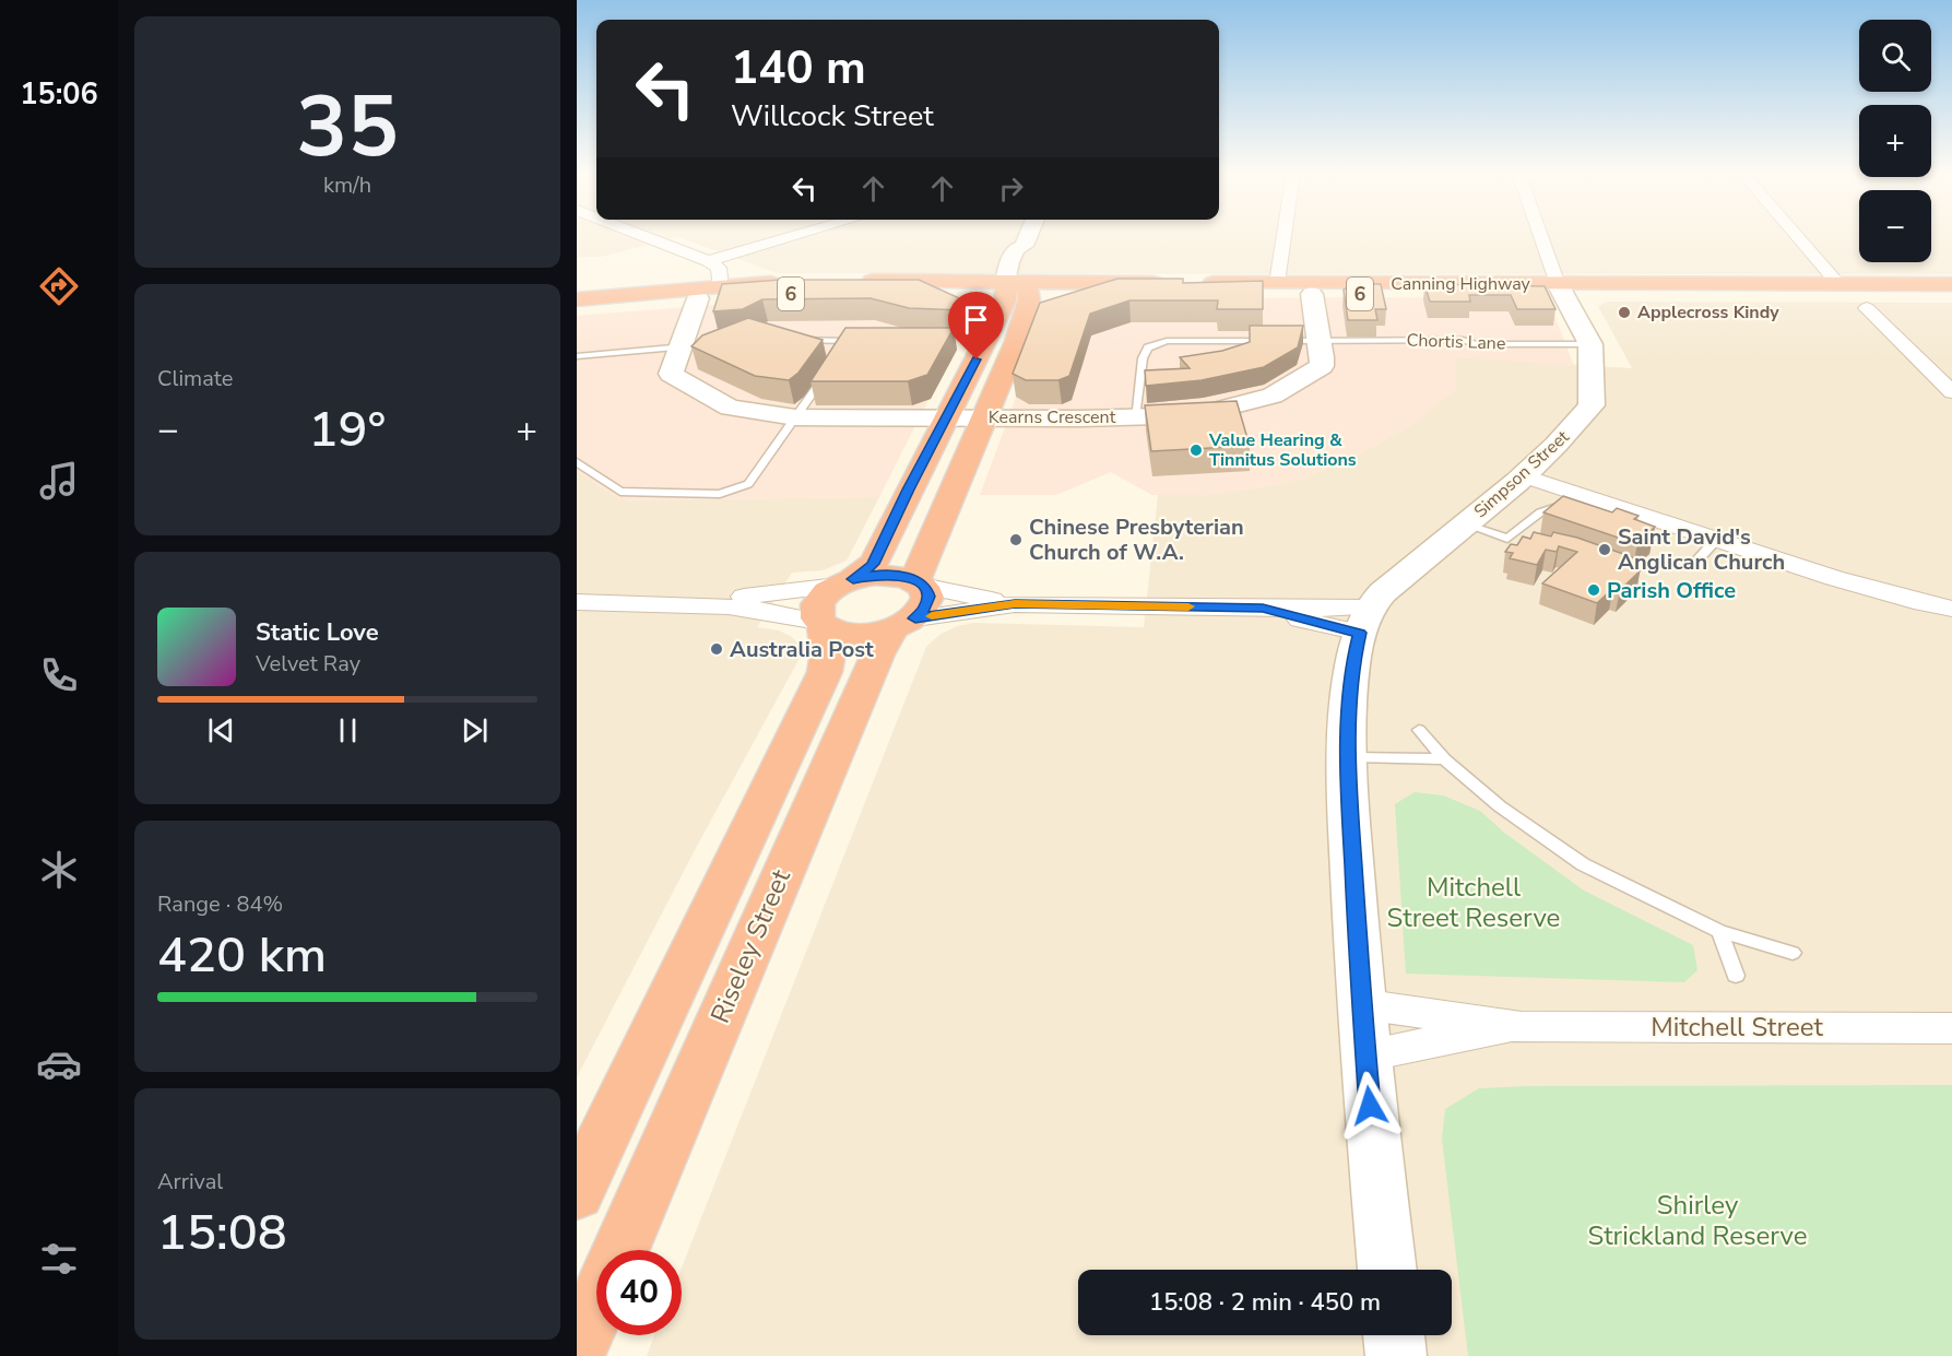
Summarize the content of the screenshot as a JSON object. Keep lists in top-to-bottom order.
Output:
{
  "streets": {
    "highway": ["Canning Highway", "6", "Riseley Street"],
    "street": ["Kearns Crescent", "Simpson Street", "Mitchell Street"],
    "lane": ["Chortis Lane"]
  },
  "crossings": [
    ["Canning Highway", "Kearns Crescent"],
    ["Canning Highway", "Simpson Street"],
    ["6", "Kearns Crescent"],
    ["Chortis Lane", "Kearns Crescent"],
    ["Chortis Lane", "Simpson Street"],
    ["Kearns Crescent", "Riseley Street"]
  ],
  "parks": ["Mitchell Street Reserve", "Shirley Strickland Reserve"],
  "places": [
    "Applecross Kindy",
    "Value Hearing & Tinnitus Solutions",
    "Chinese Presbyterian Church of W.A.",
    "Saint David's Anglican Church",
    "Parish Office",
    "Australia Post"
  ],
  "page": {
    "tabs": "15:06",
    "tile": [
      ["35", "km/h"],
      "Climate",
      ["Range · 84%", "420 km"],
      ["Arrival", "15:08"]
    ],
    "map_buttons": ["+", "−"],
    "turn": ["140 m", "Willcock Street"],
    "heat": ["−", "19°", "+"],
    "song": ["Static Love", "Velvet Ray"],
    "limit": "40",
    "trip": "15:08 · 2 min · 450 m"
  }
}
